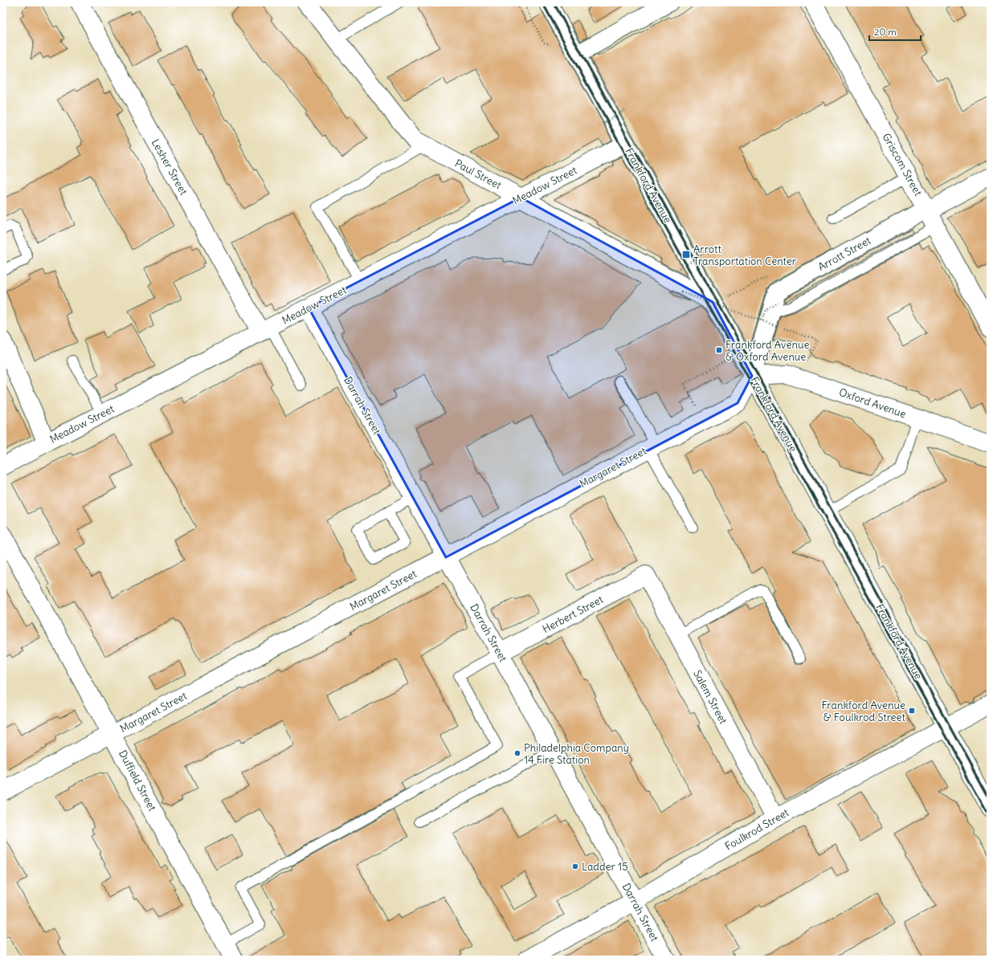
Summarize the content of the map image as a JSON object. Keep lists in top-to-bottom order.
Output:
{
  "streets": {
    "street": [
      "Griscom Street",
      "Lesher Street",
      "Paul Street",
      "Meadow Street",
      "Frankford Avenue",
      "Arrott Street",
      "Oxford Avenue",
      "Darrah Street",
      "Margaret Street",
      "Herbert Street",
      "Salem Street",
      "Duffield Street",
      "Foulkrod Street"
    ]
  },
  "crossings": [
    ["Griscom Street", "Arrott Street"],
    ["Lesher Street", "Meadow Street"],
    ["Paul Street", "Meadow Street"],
    ["Paul Street", "Frankford Avenue"],
    ["Meadow Street", "Frankford Avenue"],
    ["Meadow Street", "Darrah Street"],
    ["Frankford Avenue", "Arrott Street"],
    ["Frankford Avenue", "Oxford Avenue"],
    ["Frankford Avenue", "Margaret Street"],
    ["Frankford Avenue", "Foulkrod Street"],
    ["Arrott Street", "Oxford Avenue"],
    ["Arrott Street", "Margaret Street"],
    ["Oxford Avenue", "Margaret Street"],
    ["Darrah Street", "Margaret Street"],
    ["Darrah Street", "Herbert Street"],
    ["Darrah Street", "Foulkrod Street"],
    ["Margaret Street", "Duffield Street"],
    ["Herbert Street", "Salem Street"],
    ["Salem Street", "Foulkrod Street"]
  ],
  "places": {
    "transit": ["Arrott Transportation Center", "Frankford Avenue & Oxford Avenue", "Frankford Avenue & Foulkrod Street"],
    "other": ["Philadelphia Company 14 Fire Station", "Ladder 15"]
  },
  "scale_bar": "20 m"
}
